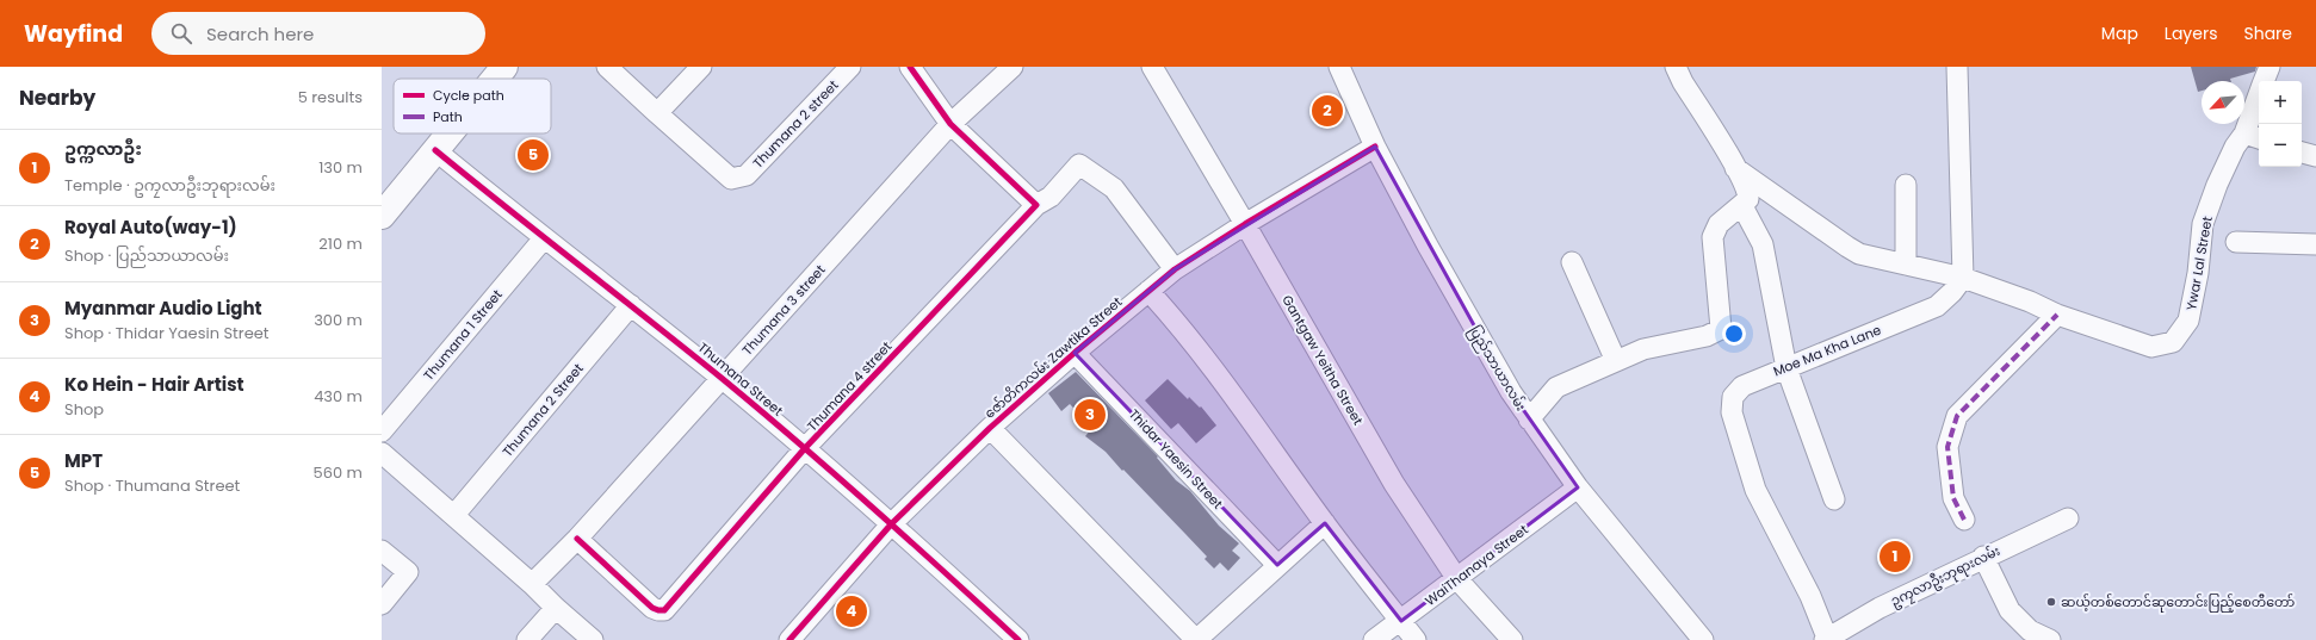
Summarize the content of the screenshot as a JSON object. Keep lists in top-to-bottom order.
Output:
{
  "streets": {
    "street": [
      "Thumana 2 street",
      "Ywar Lal Street",
      "Thumana 3 street",
      "Thumana 1 Street",
      "Moe Ma Kha Lane",
      "ဇော်တိကလမ်း Zawtika Street",
      "Gantgaw Yeitha Street",
      "ပြည်သာယာလမ်း",
      "Thumana Street",
      "Thumana 4 street",
      "Thumana 2 Street",
      "Thidar Yaesin Street",
      "WaiThanaya Street",
      "ဥကၠလာဦးဘုရားလမ်း"
    ]
  },
  "crossings": [
    ["Thumana 3 street", "Thumana Street"],
    ["Thumana 3 street", "Thumana 4 street"],
    ["Thumana 1 Street", "Thumana Street"],
    ["Moe Ma Kha Lane", "ဥကၠလာဦးဘုရားလမ်း"],
    ["ဇော်တိကလမ်း Zawtika Street", "Gantgaw Yeitha Street"],
    ["ဇော်တိကလမ်း Zawtika Street", "ပြည်သာယာလမ်း"],
    ["ဇော်တိကလမ်း Zawtika Street", "Thumana Street"],
    ["ဇော်တိကလမ်း Zawtika Street", "Thumana 4 street"],
    ["ဇော်တိကလမ်း Zawtika Street", "Thidar Yaesin Street"],
    ["Gantgaw Yeitha Street", "WaiThanaya Street"],
    ["ပြည်သာယာလမ်း", "WaiThanaya Street"],
    ["Thumana Street", "Thumana 4 street"],
    ["Thumana Street", "Thumana 2 Street"]
  ],
  "places": ["ဆယ့်တစ်တောင်ဆုတောင်းပြည့်စေတီတော်"],
  "legend": ["Cycle path", "Path"],
  "north": "bottom left",
  "page": {
    "header": "Wayfind",
    "search": "Search here",
    "nav": ["Map", "Layers", "Share"],
    "heading": ["Nearby", "5 results"],
    "map_buttons": ["+", "−"],
    "pins": [
      "2",
      "5",
      "3",
      "1",
      "4"
    ],
    "list": [
      {
        "mark": "1",
        "name": "ဥက္ကလာဦး",
        "note": "Temple · ဥကၠလာဦးဘုရားလမ်း",
        "value": "130 m"
      },
      {
        "mark": "2",
        "name": "Royal Auto(way-1)",
        "note": "Shop · ပြည်သာယာလမ်း",
        "value": "210 m"
      },
      {
        "mark": "3",
        "name": "Myanmar Audio Light",
        "note": "Shop · Thidar Yaesin Street",
        "value": "300 m"
      },
      {
        "mark": "4",
        "name": "Ko Hein - Hair Artist",
        "note": "Shop",
        "value": "430 m"
      },
      {
        "mark": "5",
        "name": "MPT",
        "note": "Shop · Thumana Street",
        "value": "560 m"
      }
    ]
  }
}
